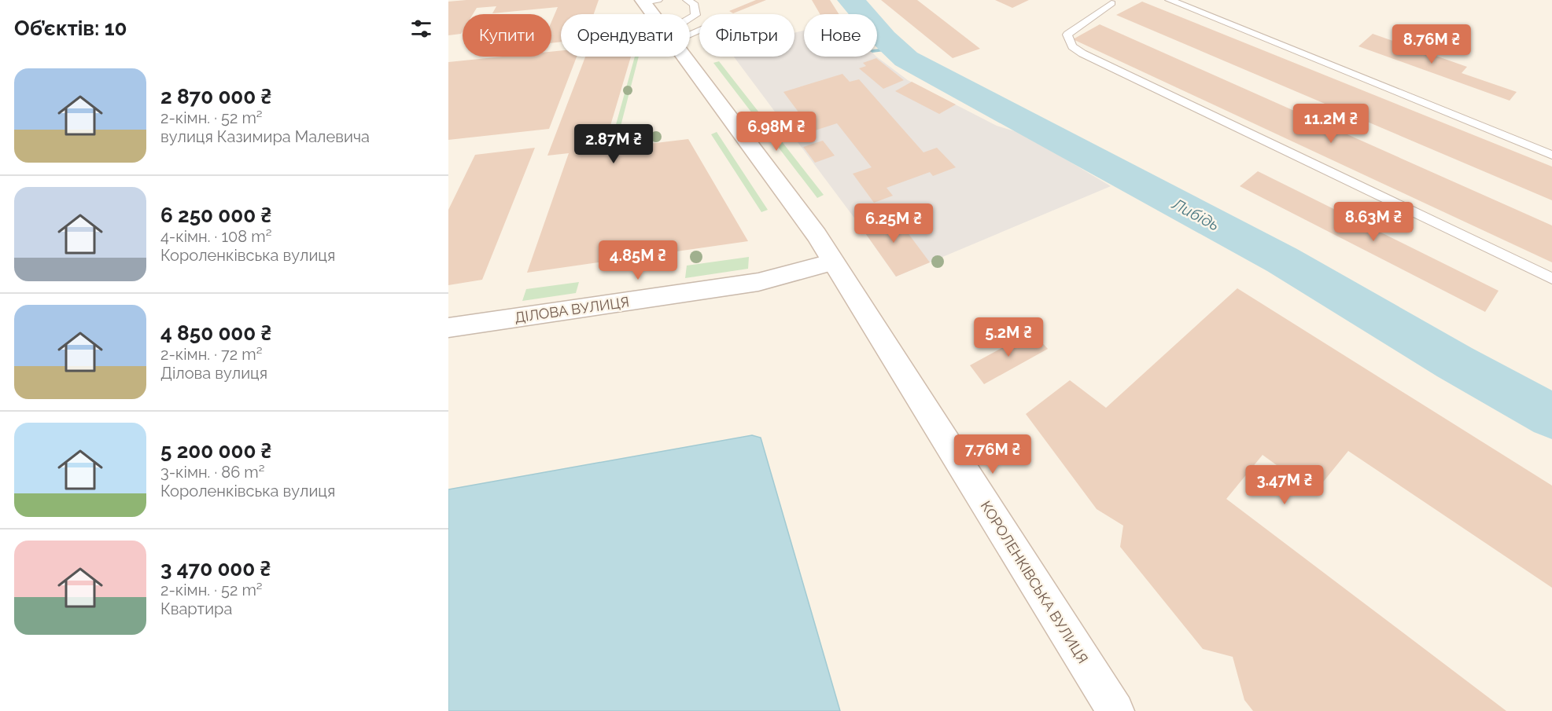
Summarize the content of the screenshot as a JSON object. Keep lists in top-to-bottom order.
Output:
{
  "streets": {
    "main road": ["ДІЛОВА ВУЛИЦЯ", "КОРОЛЕНКІВСЬКА ВУЛИЦЯ"]
  },
  "crossings": [
    ["ДІЛОВА ВУЛИЦЯ", "КОРОЛЕНКІВСЬКА ВУЛИЦЯ"]
  ],
  "water": ["Либідь"],
  "page": {
    "heading": "Об’єктів: 10",
    "chip": [
      "Купити",
      "Орендувати",
      "Фільтри",
      "Нове"
    ],
    "price": [
      "8.76M ₴",
      "11.2M ₴",
      "6.98M ₴",
      "2.87M ₴",
      "8.63M ₴",
      "6.25M ₴",
      "4.85M ₴",
      "5.2M ₴",
      "7.76M ₴",
      "3.47M ₴"
    ],
    "list": [
      {
        "name": "2 870 000 ₴",
        "note": "2-кімн. · 52 m² · вулиця Казимира Малевича"
      },
      {
        "name": "6 250 000 ₴",
        "note": "4-кімн. · 108 m² · Короленківська вулиця"
      },
      {
        "name": "4 850 000 ₴",
        "note": "2-кімн. · 72 m² · Ділова вулиця"
      },
      {
        "name": "5 200 000 ₴",
        "note": "3-кімн. · 86 m² · Короленківська вулиця"
      },
      {
        "name": "3 470 000 ₴",
        "note": "2-кімн. · 52 m² · Квартира"
      }
    ]
  }
}
